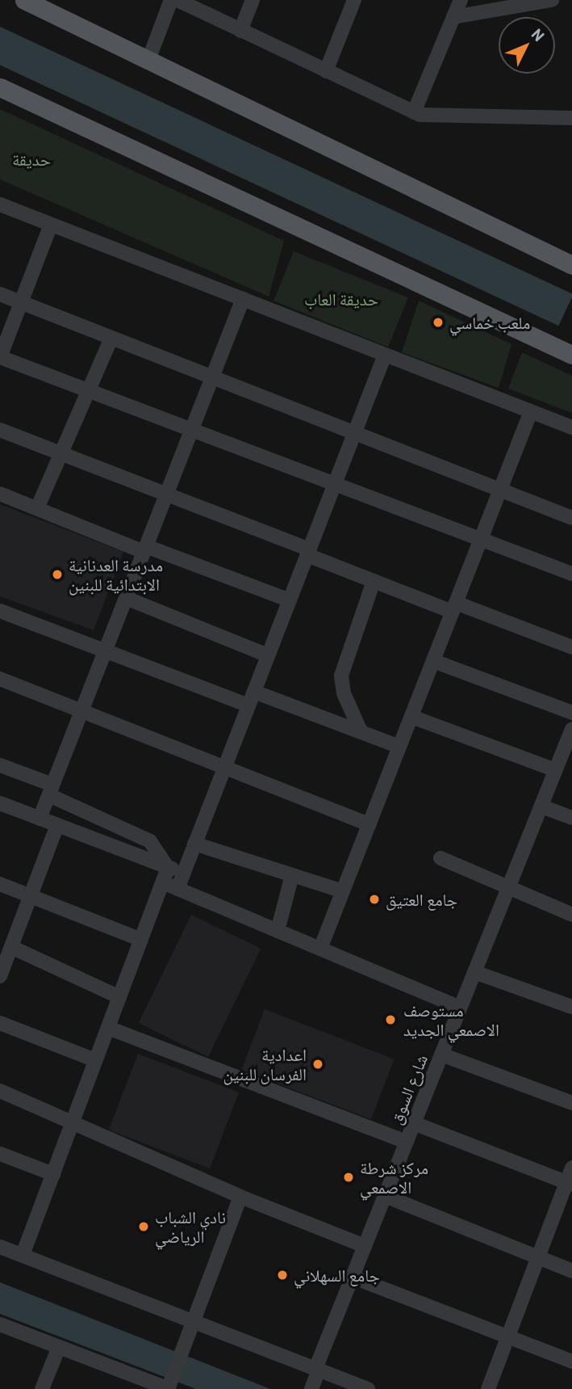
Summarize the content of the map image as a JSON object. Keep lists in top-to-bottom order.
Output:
{
  "streets": {
    "street": ["شارع السوق"]
  },
  "parks": ["حديقة", "حديقة العاب"],
  "places": [
    "ملعب خماسي",
    "مدرسة العدنانية الابتدائية للبنين",
    "جامع العتيق",
    "مستوصف الاصمعي الجديد",
    "اعدادية الفرسان للبنين",
    "مركز شرطة الاصمعي",
    "نادي الشباب الرياضي",
    "جامع السهلاني"
  ],
  "north": "top right"
}
